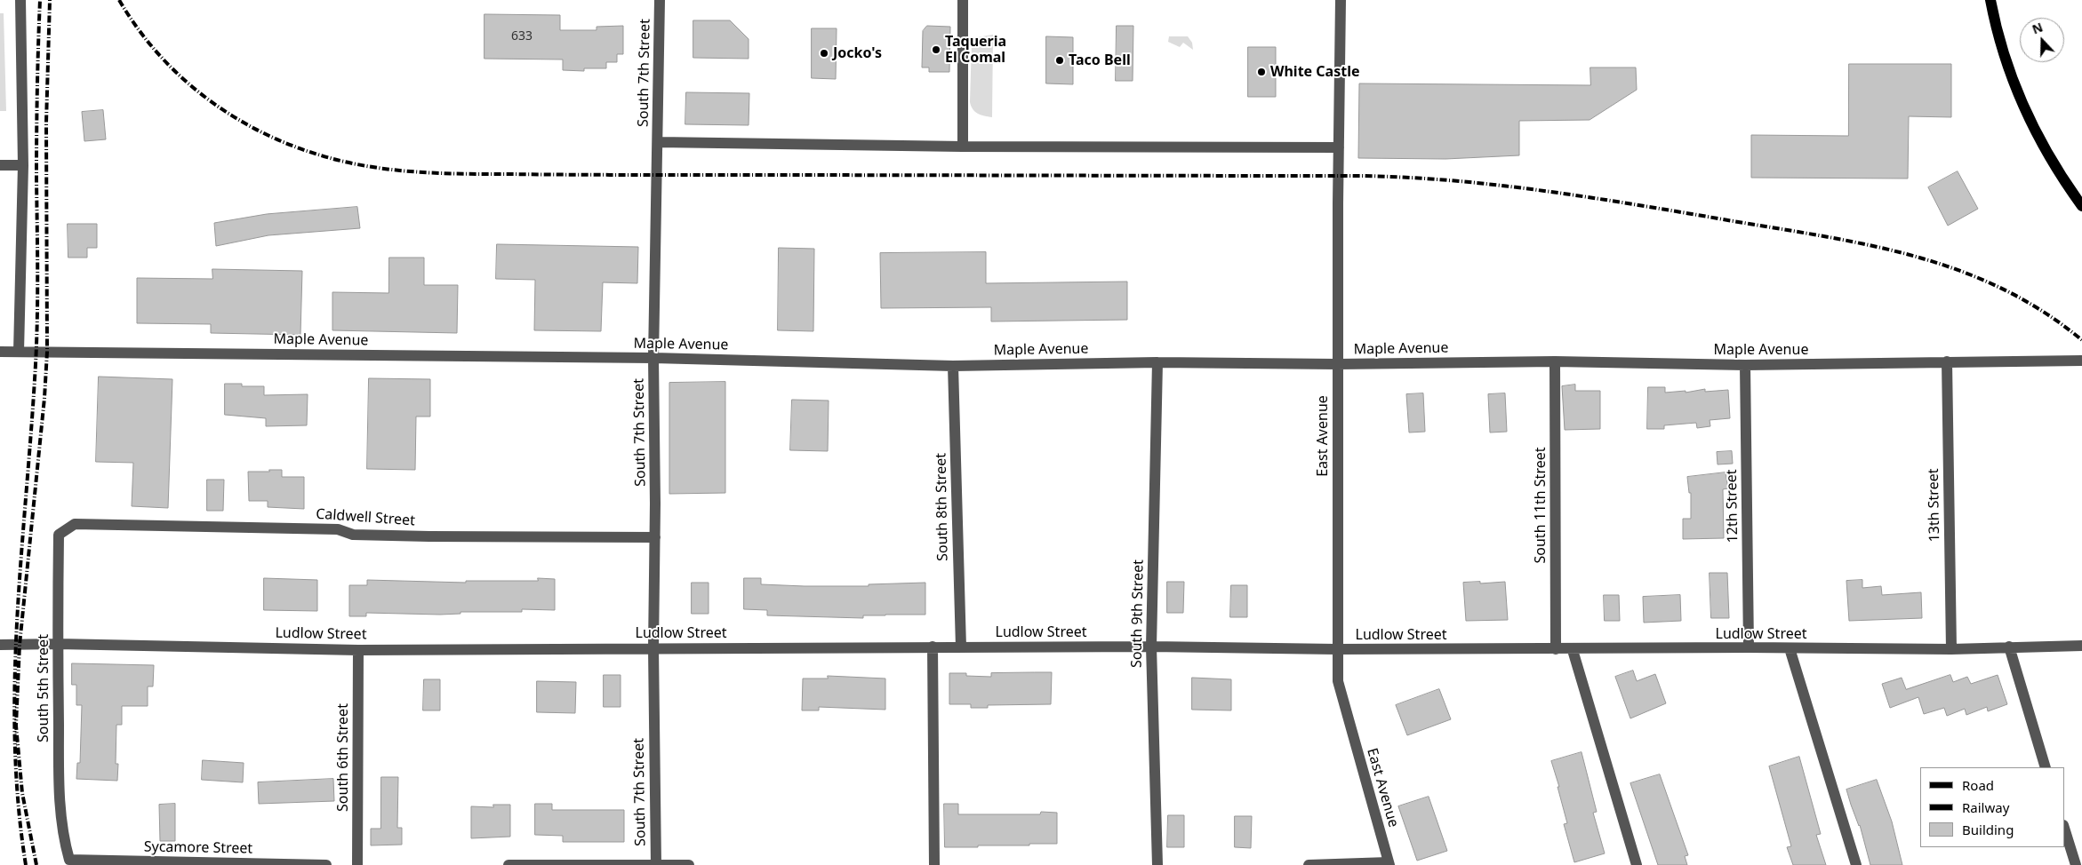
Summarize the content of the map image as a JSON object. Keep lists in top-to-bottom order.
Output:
{
  "streets": {
    "street": [
      "South 7th Street",
      "Maple Avenue",
      "East Avenue",
      "South 11th Street",
      "13th Street",
      "12th Street",
      "South 8th Street",
      "Caldwell Street",
      "South 9th Street",
      "Ludlow Street",
      "South 5th Street",
      "South 6th Street",
      "Sycamore Street"
    ]
  },
  "crossings": [
    ["South 7th Street", "Maple Avenue"],
    ["South 7th Street", "Caldwell Street"],
    ["South 7th Street", "Ludlow Street"],
    ["Maple Avenue", "East Avenue"],
    ["Maple Avenue", "South 11th Street"],
    ["Maple Avenue", "13th Street"],
    ["Maple Avenue", "12th Street"],
    ["Maple Avenue", "South 8th Street"],
    ["Maple Avenue", "South 9th Street"],
    ["East Avenue", "Ludlow Street"],
    ["South 11th Street", "Ludlow Street"],
    ["13th Street", "Ludlow Street"],
    ["12th Street", "Ludlow Street"],
    ["South 8th Street", "Ludlow Street"],
    ["Caldwell Street", "South 5th Street"],
    ["South 9th Street", "Ludlow Street"],
    ["Ludlow Street", "South 5th Street"],
    ["Ludlow Street", "South 6th Street"],
    ["South 5th Street", "Sycamore Street"]
  ],
  "places": [
    "Taqueria El Comal",
    "Jocko's",
    "Taco Bell",
    "White Castle"
  ],
  "house_numbers": ["633"],
  "legend": ["Road", "Railway", "Building"],
  "north": "top"
}
